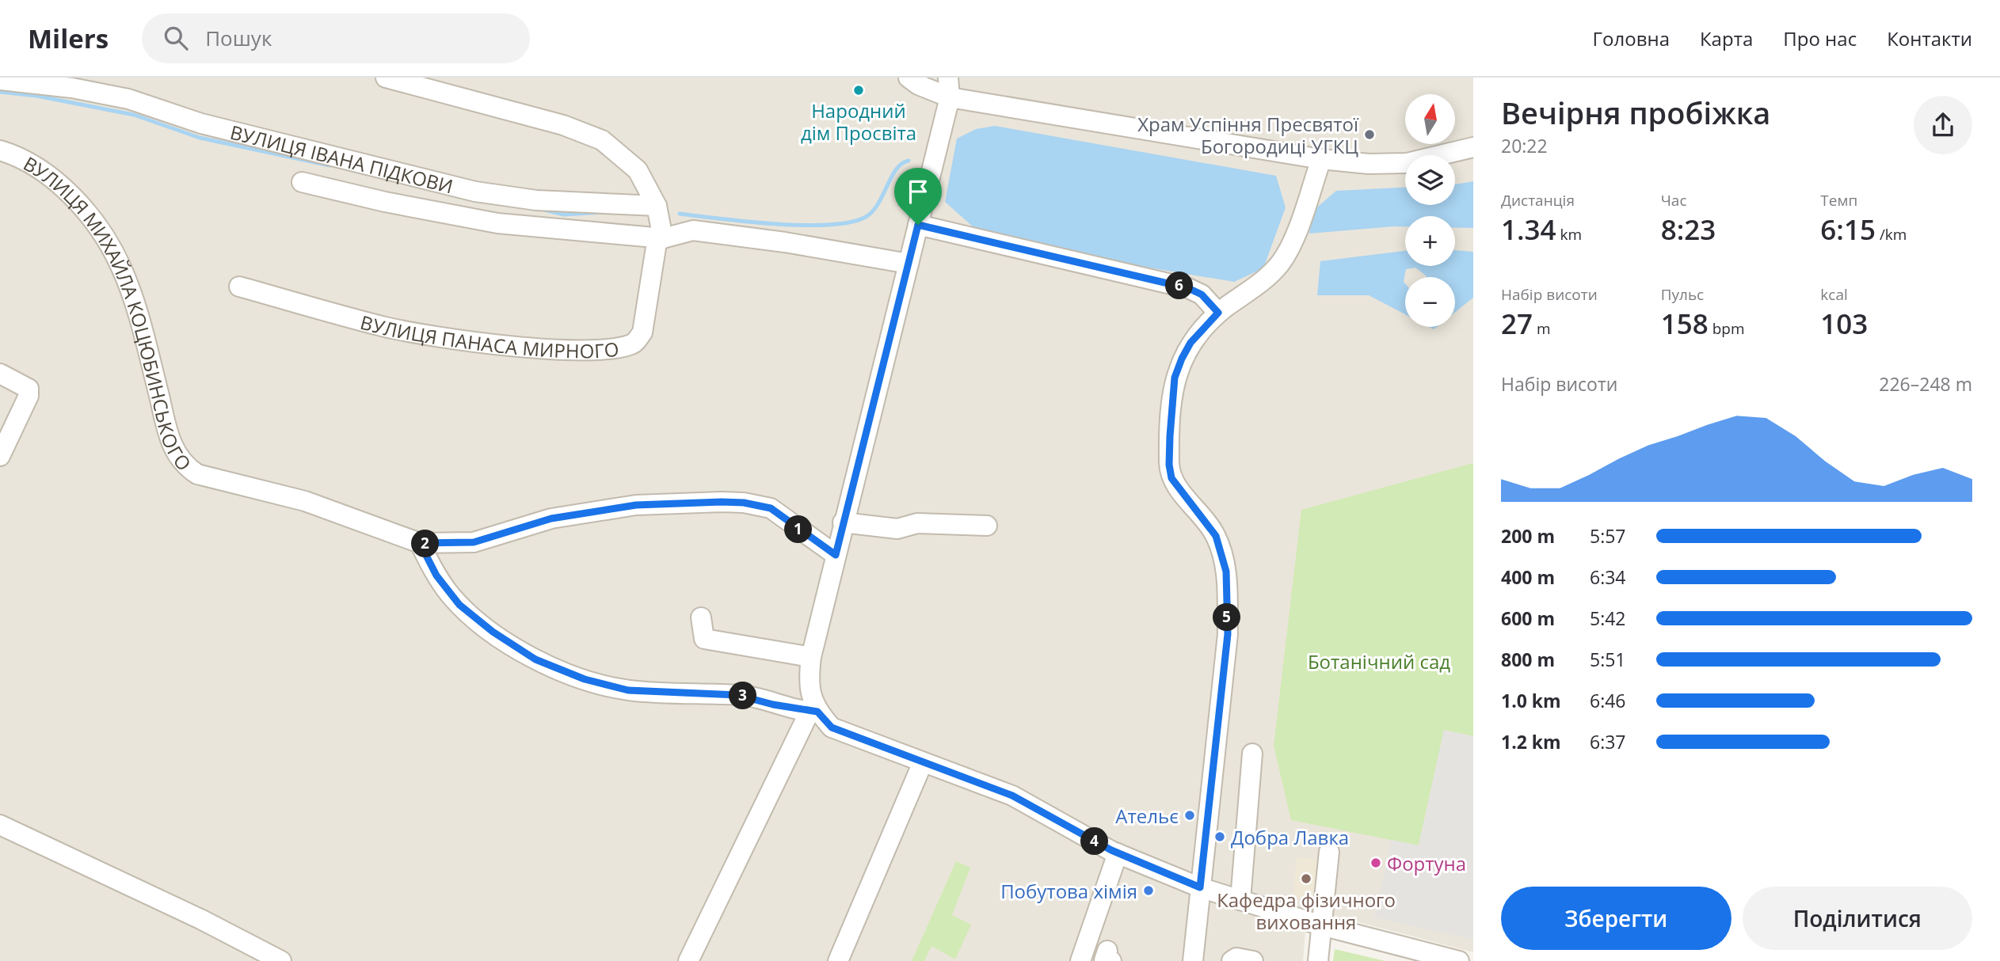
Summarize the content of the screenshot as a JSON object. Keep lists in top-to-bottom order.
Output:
{
  "streets": {
    "street": ["ВУЛИЦЯ ІВАНА ПІДКОВИ", "ВУЛИЦЯ МИХАЙЛА КОЦЮБИНСЬКОГО", "ВУЛИЦЯ ПАНАСА МИРНОГО"]
  },
  "crossings": [
    ["ВУЛИЦЯ ІВАНА ПІДКОВИ", "ВУЛИЦЯ ПАНАСА МИРНОГО"]
  ],
  "parks": ["Ботанічний сад"],
  "places": [
    "Народний дім Просвіта",
    "Храм Успіння Пресвятої Богородиці УГКЦ",
    "Ательє",
    "Добра Лавка",
    "Фортуна",
    "Кафедра фізичного виховання",
    "Побутова хімія"
  ],
  "north": "top",
  "page": {
    "header": "Milers",
    "search": "Пошук",
    "nav": [
      "Головна",
      "Карта",
      "Про нас",
      "Контакти"
    ],
    "heading": ["Вечірня пробіжка", "20:22"],
    "map_buttons": ["+", "−"],
    "stats": [
      ["Дистанція", "1.34 km"],
      ["Час", "8:23"],
      ["Темп", "6:15 /km"],
      ["Набір висоти", "27 m"],
      ["Пульс", "158 bpm"],
      ["kcal", "103"]
    ],
    "pins": [
      "6",
      "1",
      "2",
      "5",
      "3",
      "4"
    ],
    "chart": ["Набір висоти", "226–248 m"],
    "list": [
      {
        "name": "200 m",
        "note": "5:57"
      },
      {
        "name": "400 m",
        "note": "6:34"
      },
      {
        "name": "600 m",
        "note": "5:42"
      },
      {
        "name": "800 m",
        "note": "5:51"
      },
      {
        "name": "1.0 km",
        "note": "6:46"
      },
      {
        "name": "1.2 km",
        "note": "6:37"
      }
    ],
    "buttons": ["Зберегти", "Поділитися"]
  }
}
